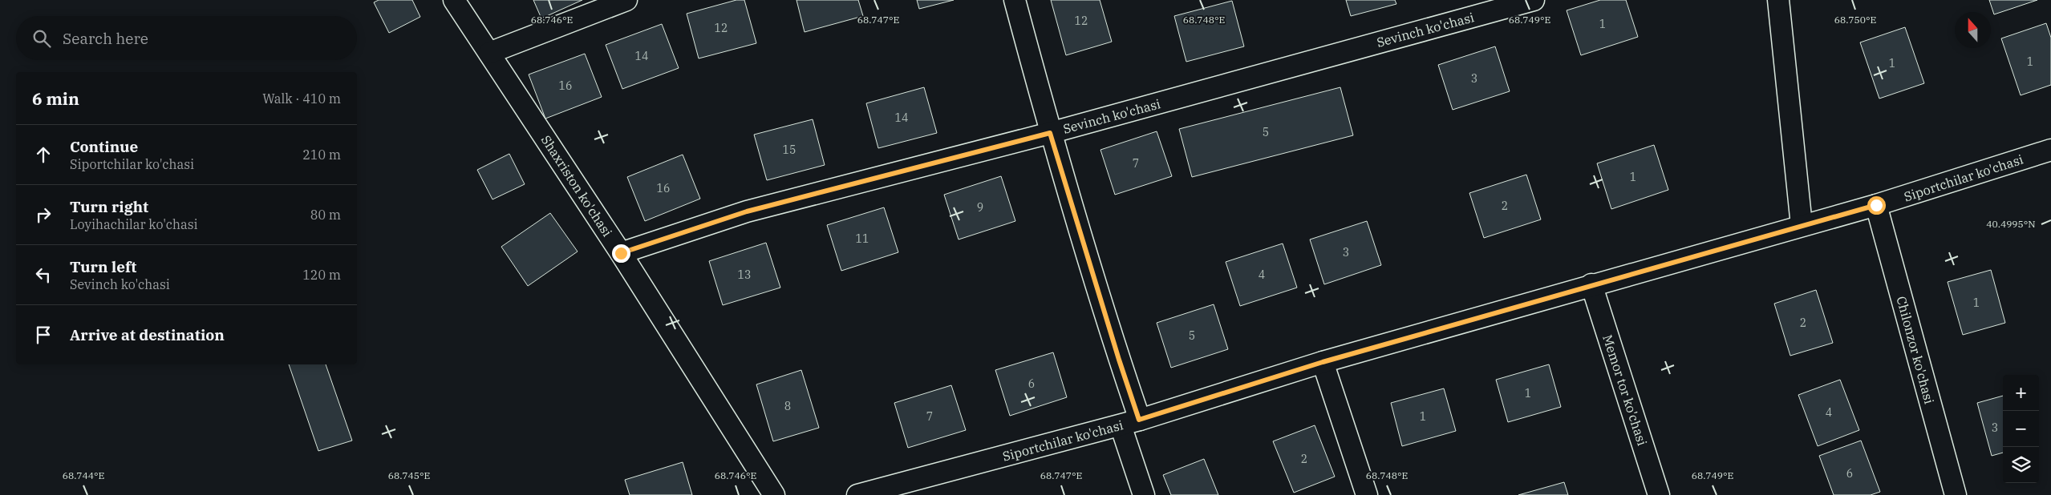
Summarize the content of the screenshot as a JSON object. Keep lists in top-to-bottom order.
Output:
{
  "streets": {
    "street": [
      "Sevinch ko'chasi",
      "Siportchilar ko'chasi",
      "Shaxriston ko'chasi",
      "Chilonzor ko'chasi",
      "Memor tor ko'chasi"
    ]
  },
  "crossings": [
    ["Sevinch ko'chasi", "Shaxriston ko'chasi"],
    ["Siportchilar ko'chasi", "Chilonzor ko'chasi"],
    ["Siportchilar ko'chasi", "Memor tor ko'chasi"]
  ],
  "house_numbers": [
    "12",
    "1",
    "12",
    "14",
    "1",
    "1",
    "3",
    "16",
    "14",
    "5",
    "15",
    "7",
    "1",
    "16",
    "2",
    "9",
    "11",
    "3",
    "13",
    "4",
    "1",
    "2",
    "5",
    "6",
    "1",
    "8",
    "4",
    "7",
    "1",
    "3",
    "2",
    "6"
  ],
  "north": "top",
  "page": {
    "search": "Search here",
    "heading": ["6 min", "Walk · 410 m"],
    "list": [
      ["Continue", "Siportchilar ko'chasi", "210 m"],
      ["Turn right", "Loyihachilar ko'chasi", "80 m"],
      ["Turn left", "Sevinch ko'chasi", "120 m"],
      "Arrive at destination"
    ],
    "map_buttons": ["+", "−"]
  },
  "coordinates": [
    "68.747°E",
    "68.748°E",
    "68.749°E",
    "68.750°E",
    "68.746°E",
    "40.4995°N",
    "68.744°E",
    "68.745°E"
  ]
}
